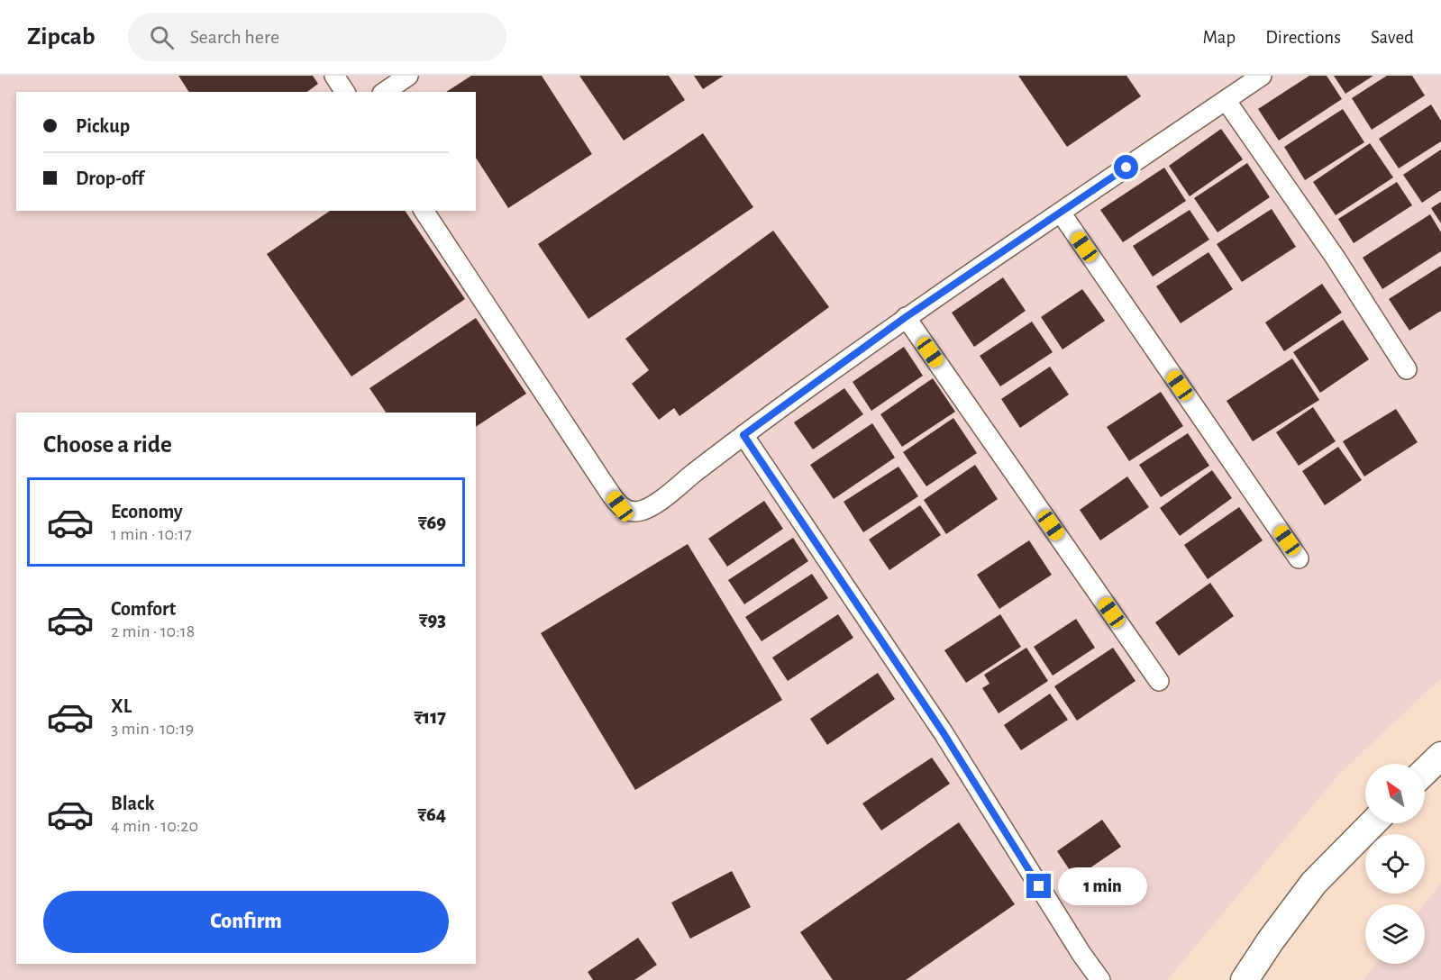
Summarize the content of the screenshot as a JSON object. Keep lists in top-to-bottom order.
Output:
{
  "north": "top left",
  "page": {
    "header": "Zipcab",
    "search": "Search here",
    "nav": ["Map", "Directions", "Saved"],
    "banner": ["Pickup", "Drop-off"],
    "heading": "Choose a ride",
    "list": [
      {
        "name": "Economy",
        "note": "1 min · 10:17",
        "value": "₹69"
      },
      {
        "name": "Comfort",
        "note": "2 min · 10:18",
        "value": "₹93"
      },
      {
        "name": "XL",
        "note": "3 min · 10:19",
        "value": "₹117"
      },
      {
        "name": "Black",
        "note": "4 min · 10:20",
        "value": "₹64"
      }
    ],
    "bubble": "1 min",
    "buttons": "Confirm"
  }
}
